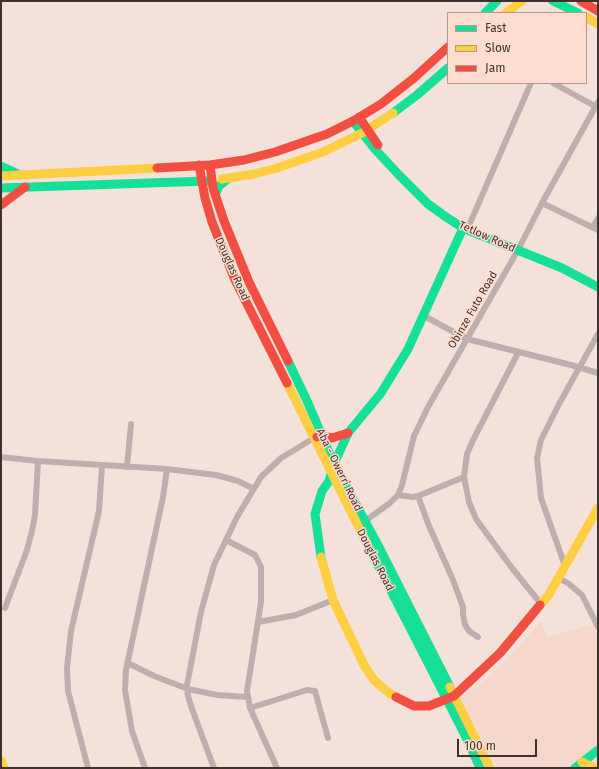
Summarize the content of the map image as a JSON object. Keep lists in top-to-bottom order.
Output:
{
  "streets": {
    "main road": ["Tetlow Road", "Douglas Road", "Aba - Owerri Road"],
    "street": ["Obinze Futo Road"]
  },
  "crossings": [
    ["Tetlow Road", "Obinze Futo Road"],
    ["Douglas Road", "Aba - Owerri Road"]
  ],
  "legend": ["Fast", "Slow", "Jam"],
  "scale_bar": "100 m"
}
